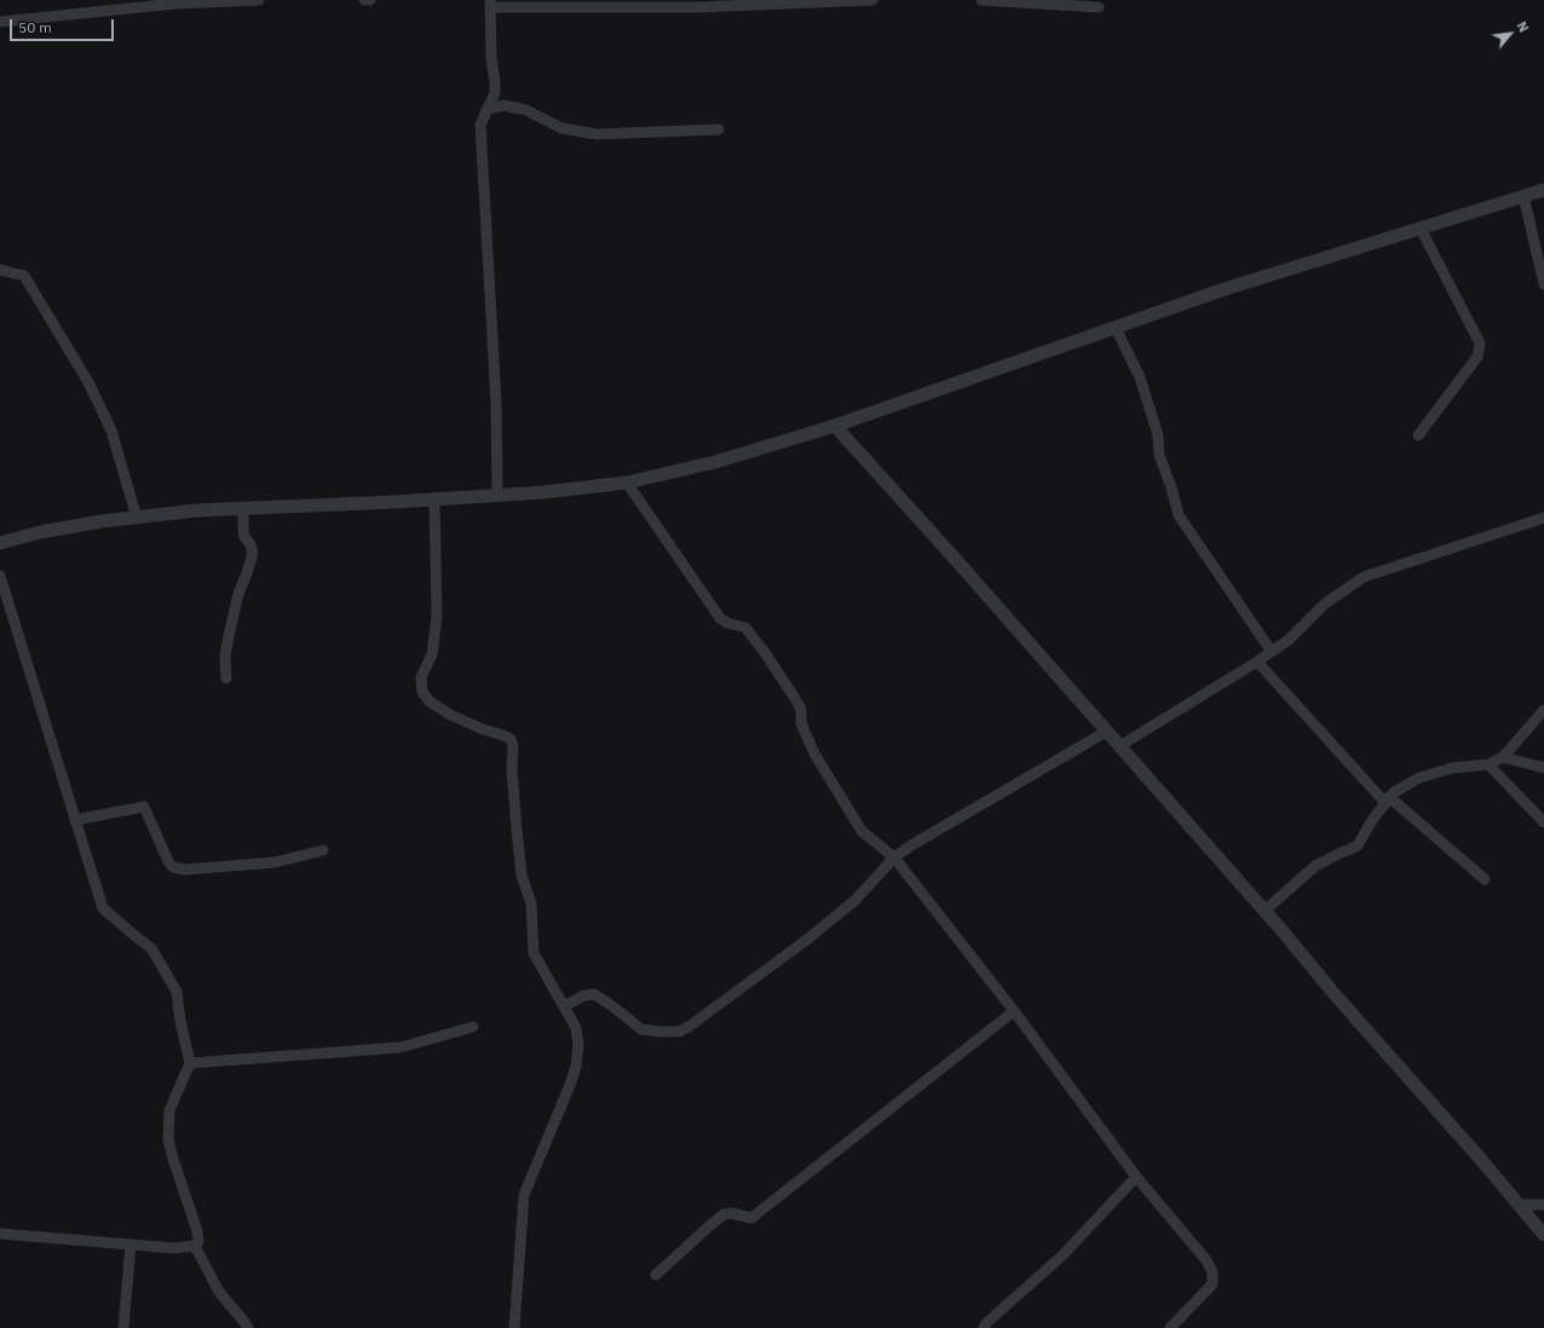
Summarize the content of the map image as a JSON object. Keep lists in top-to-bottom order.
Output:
{
  "scale_bar": "50 m",
  "north": "top right"
}
